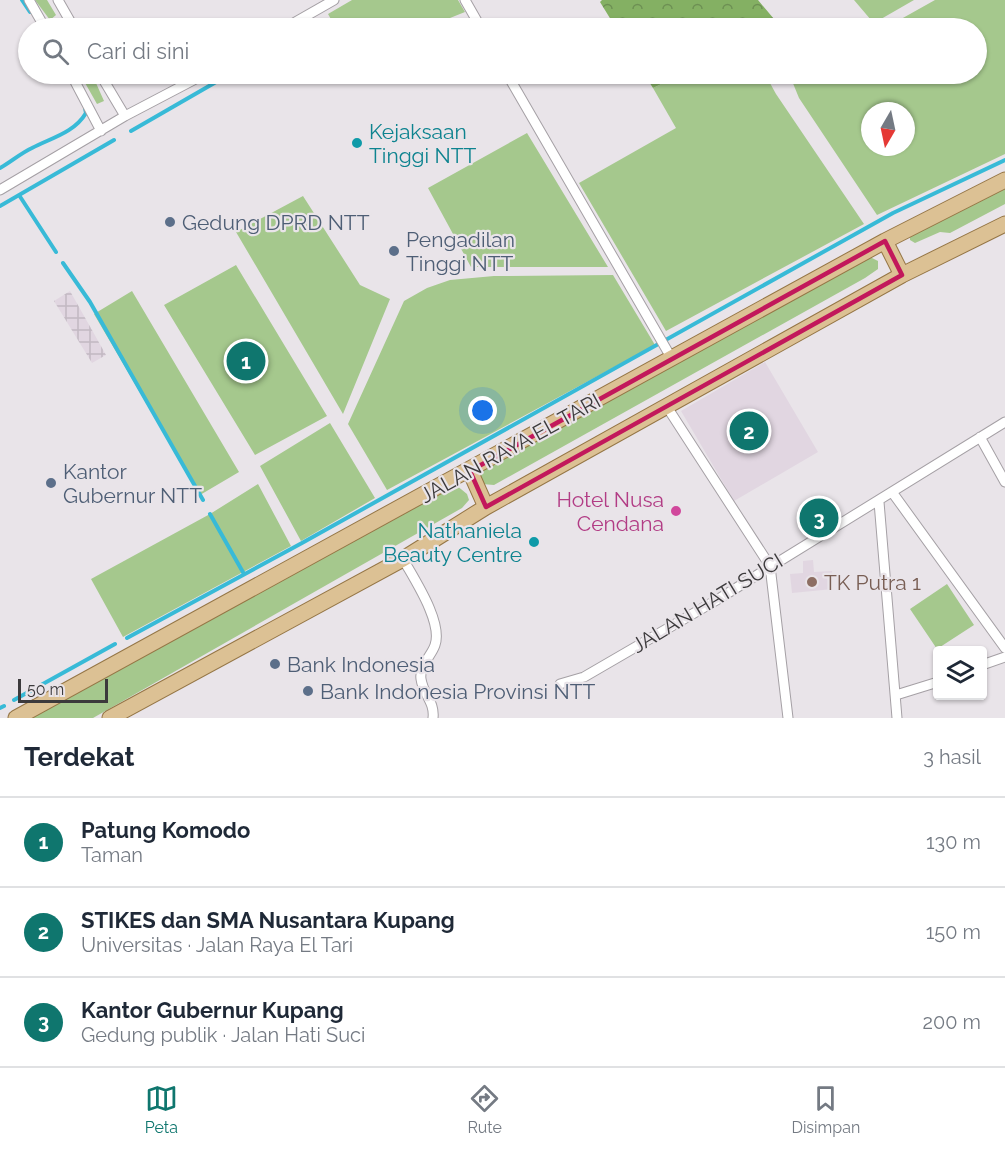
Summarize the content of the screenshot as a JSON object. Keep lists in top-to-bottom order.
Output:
{
  "streets": {
    "main road": ["JALAN RAYA EL TARI"],
    "street": ["JALAN HATI SUCI"]
  },
  "places": [
    "Kejaksaan Tinggi NTT",
    "Gedung DPRD NTT",
    "Pengadilan Tinggi NTT",
    "Kantor Gubernur NTT",
    "Hotel Nusa Cendana",
    "Nathaniela Beauty Centre",
    "TK Putra 1",
    "Bank Indonesia",
    "Bank Indonesia Provinsi NTT"
  ],
  "scale_bar": "50 m",
  "north": "bottom",
  "page": {
    "search": "Cari di sini",
    "pins": ["1", "2", "3"],
    "scale": "50 m",
    "heading": ["Terdekat", "3 hasil"],
    "list": [
      {
        "mark": "1",
        "name": "Patung Komodo",
        "note": "Taman",
        "value": "130 m"
      },
      {
        "mark": "2",
        "name": "STIKES dan SMA Nusantara Kupang",
        "note": "Universitas · Jalan Raya El Tari",
        "value": "150 m"
      },
      {
        "mark": "3",
        "name": "Kantor Gubernur Kupang",
        "note": "Gedung publik · Jalan Hati Suci",
        "value": "200 m"
      }
    ],
    "nav": ["Peta", "Rute", "Disimpan"]
  }
}
